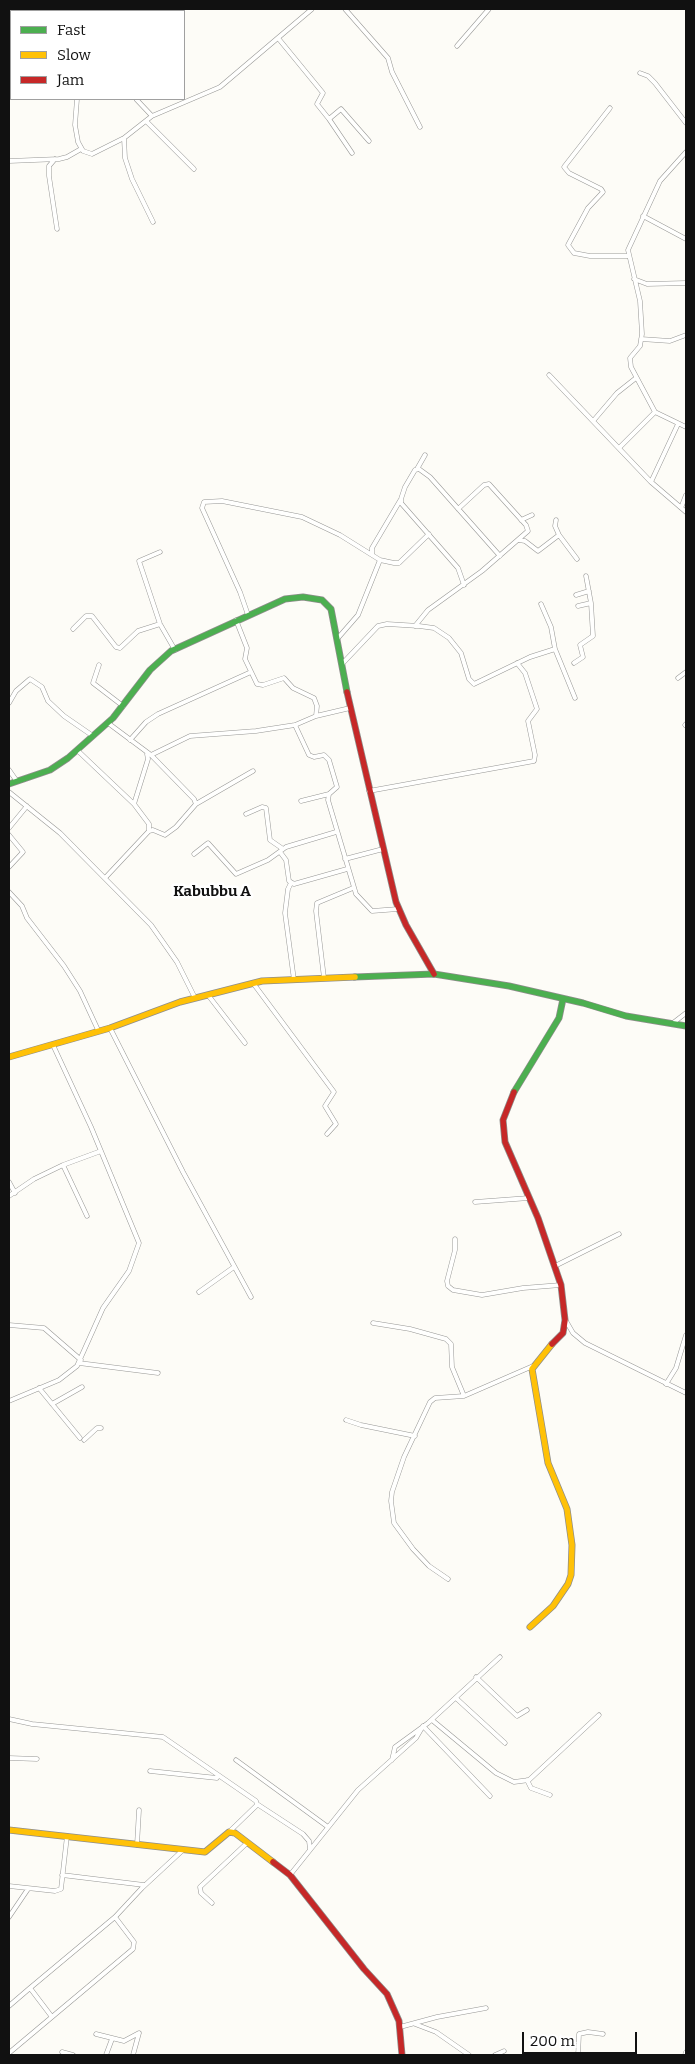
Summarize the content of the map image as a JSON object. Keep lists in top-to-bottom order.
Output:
{
  "districts": ["Kabubbu A"],
  "legend": ["Fast", "Slow", "Jam"],
  "scale_bar": "200 m"
}
